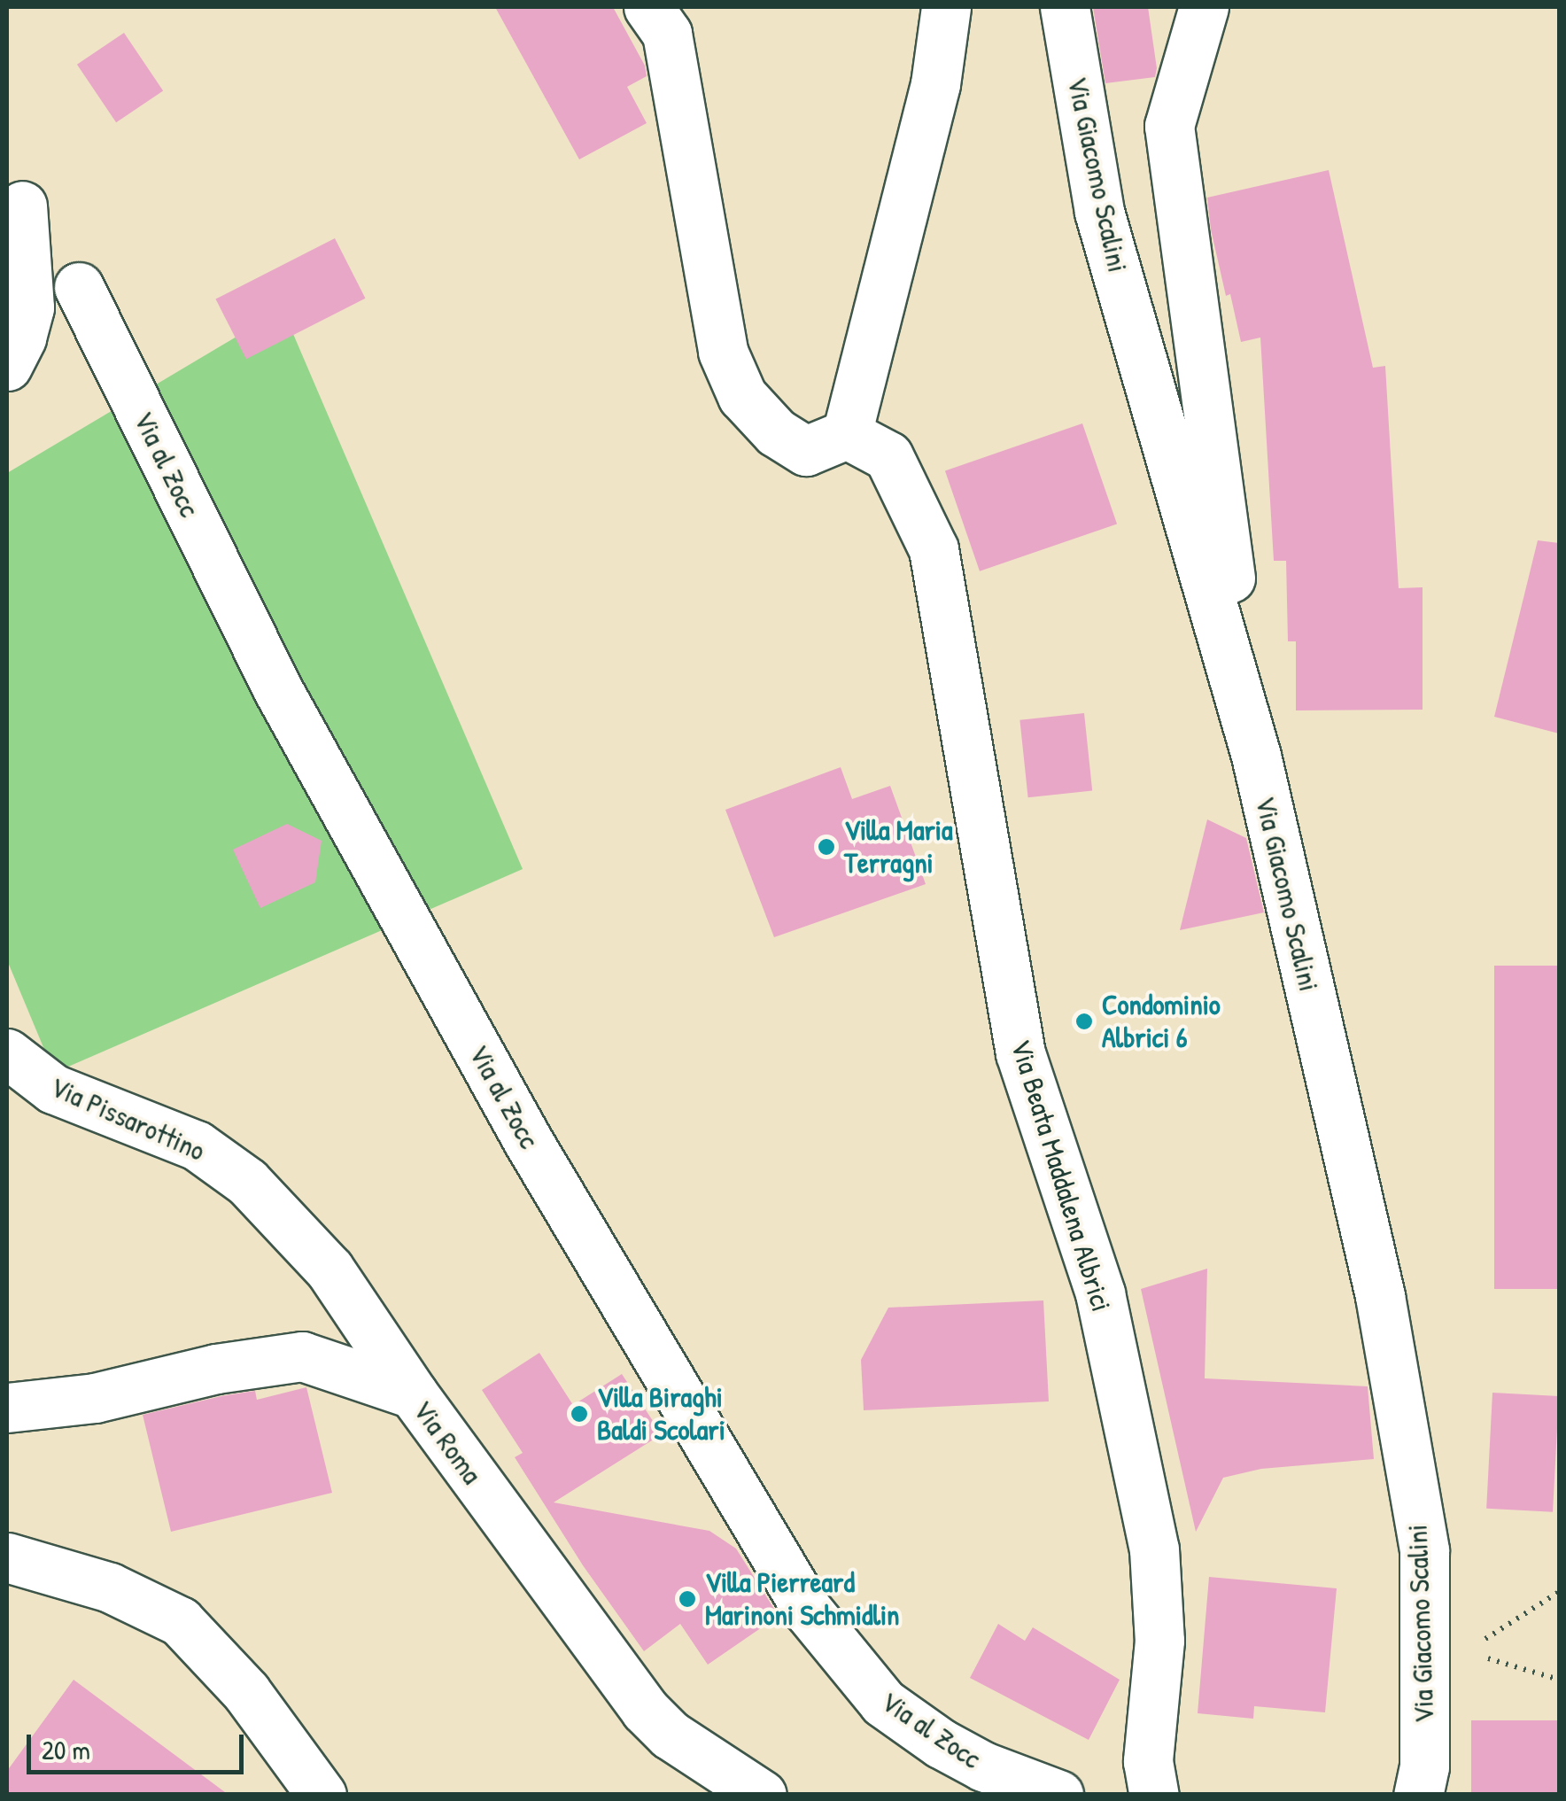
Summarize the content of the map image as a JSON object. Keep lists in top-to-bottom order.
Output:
{
  "streets": {
    "street": [
      "Via Giacomo Scalini",
      "Via al Zocc",
      "Via Pissarottino",
      "Via Beata Maddalena Albrici",
      "Via Roma"
    ]
  },
  "crossings": [
    ["Via Pissarottino", "Via Roma"]
  ],
  "places": [
    "Villa Maria Terragni",
    "Condominio Albrici 6",
    "Villa Biraghi Baldi Scolari",
    "Villa Pierreard Marinoni Schmidlin"
  ],
  "scale_bar": "20 m"
}
